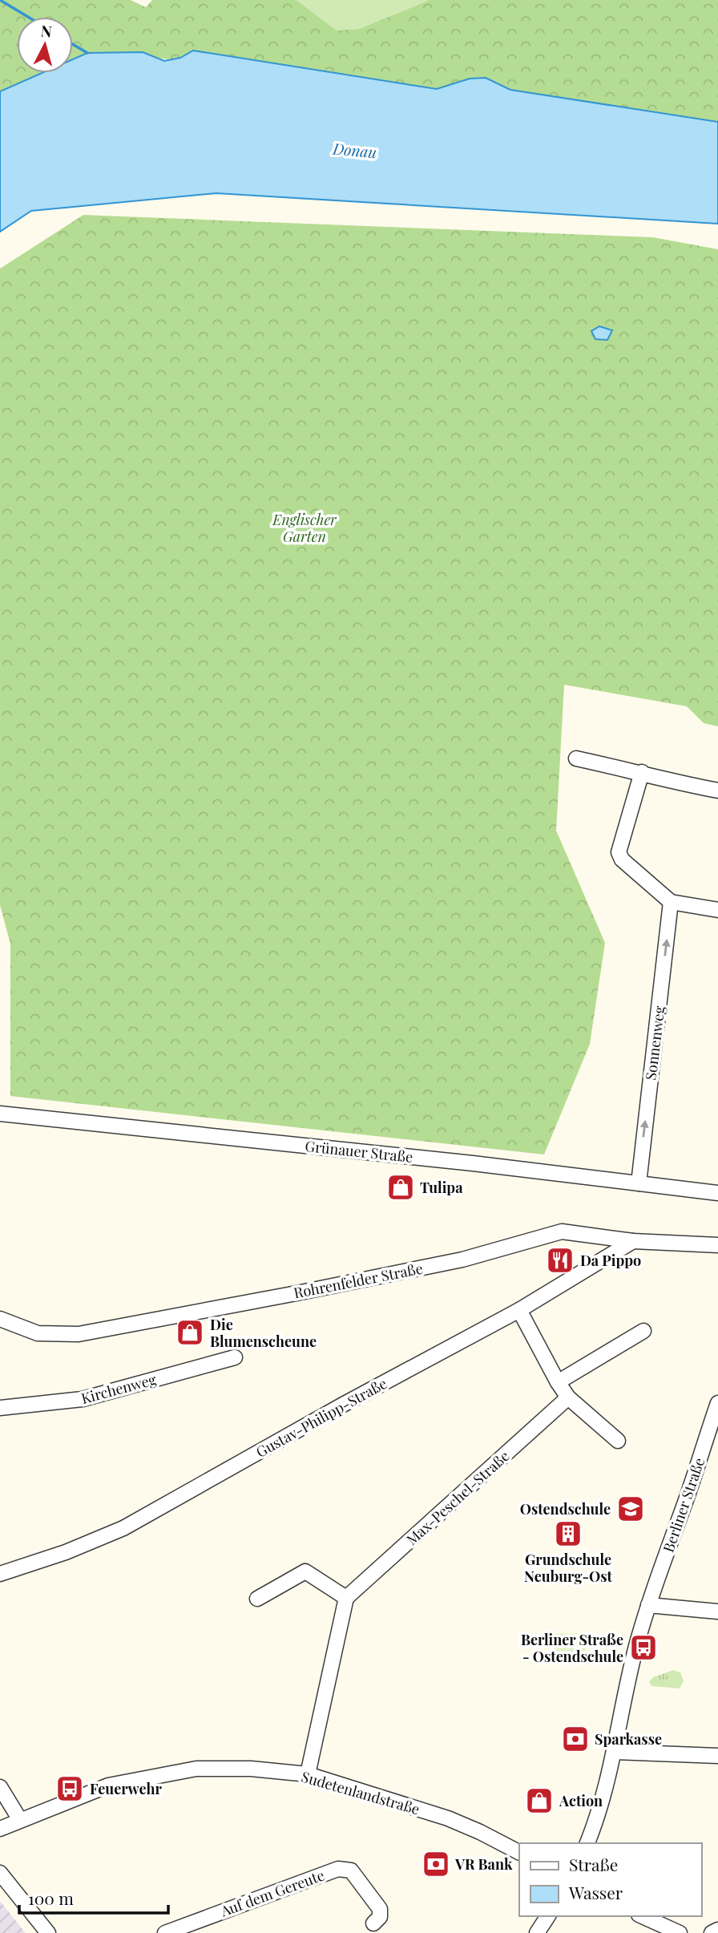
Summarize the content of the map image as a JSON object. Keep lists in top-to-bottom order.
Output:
{
  "streets": {
    "street": [
      "Sonnenweg",
      "Grünauer Straße",
      "Rohrenfelder Straße",
      "Kirchenweg",
      "Gustav-Philipp-Straße",
      "Max-Peschel-Straße",
      "Berliner Straße",
      "Sudetenlandstraße",
      "Auf dem Gereute"
    ]
  },
  "crossings": [
    ["Sonnenweg", "Grünauer Straße"],
    ["Rohrenfelder Straße", "Gustav-Philipp-Straße"]
  ],
  "one_way": ["Sonnenweg"],
  "water": ["Donau"],
  "parks": ["Englischer Garten"],
  "places": {
    "shop": ["Tulipa", "Die Blumenscheune", "Action"],
    "restaurant": ["Da Pippo"],
    "school or university": ["Ostendschule"],
    "building": ["Grundschule Neuburg-Ost"],
    "bus stop": ["Berliner Straße - Ostendschule", "Feuerwehr"],
    "bank": ["Sparkasse", "VR Bank"]
  },
  "legend": ["Straße", "Wasser"],
  "scale_bar": "100 m",
  "north": "top"
}
